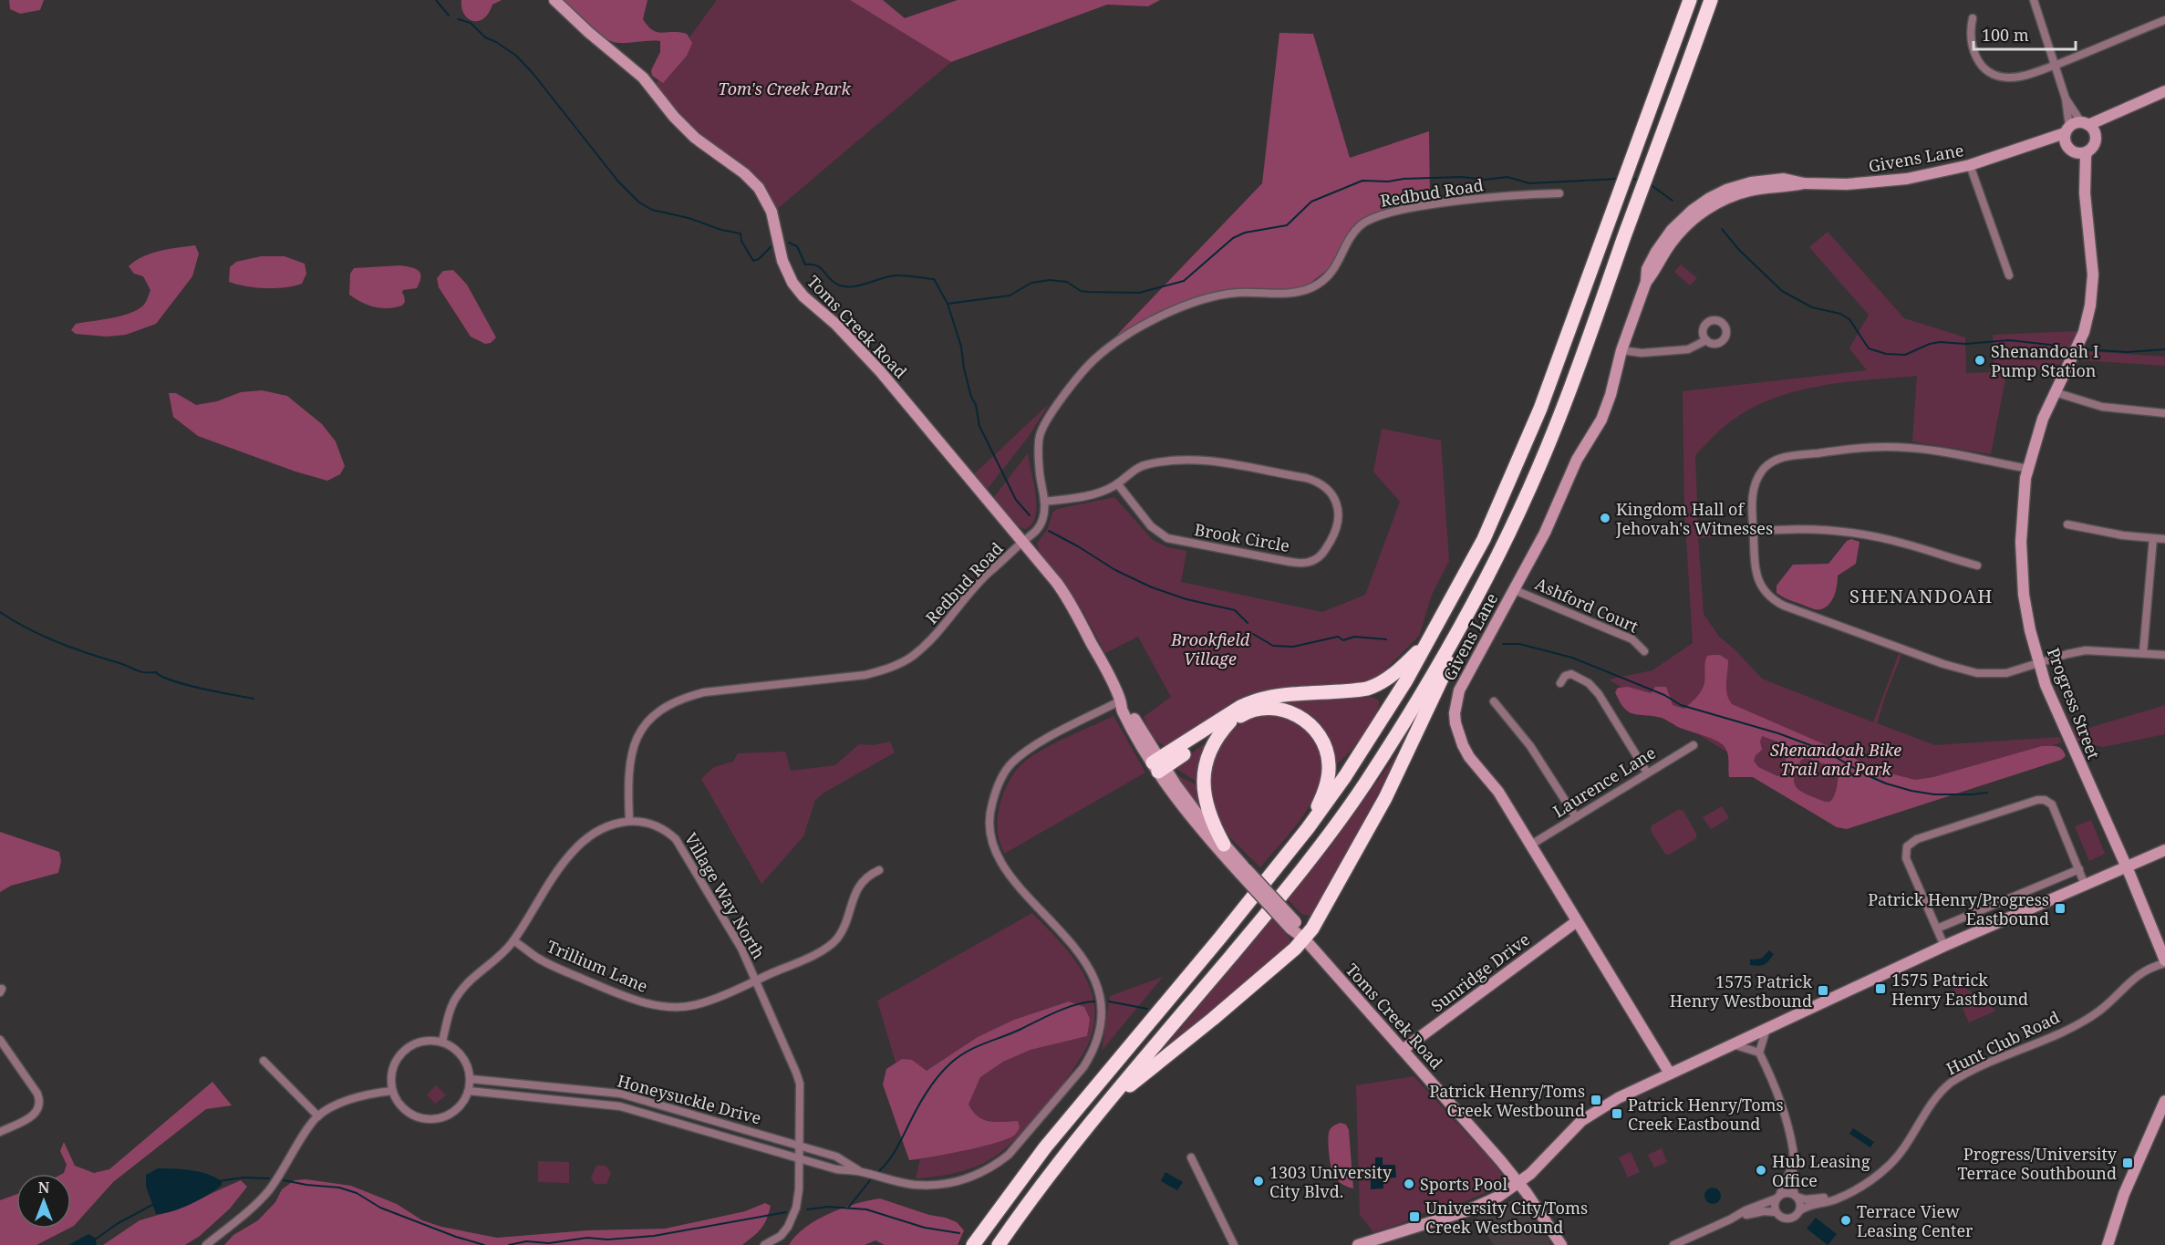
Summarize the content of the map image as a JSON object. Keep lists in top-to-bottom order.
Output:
{
  "streets": {
    "street": [
      "Givens Lane",
      "Redbud Road",
      "Toms Creek Road",
      "Brook Circle",
      "Ashford Court",
      "Progress Street",
      "Laurence Lane",
      "Village Way North",
      "Trillium Lane",
      "Sunridge Drive",
      "Hunt Club Road",
      "Honeysuckle Drive"
    ]
  },
  "crossings": [
    ["Givens Lane", "Ashford Court"],
    ["Givens Lane", "Progress Street"],
    ["Givens Lane", "Laurence Lane"],
    ["Givens Lane", "Sunridge Drive"],
    ["Redbud Road", "Toms Creek Road"],
    ["Redbud Road", "Brook Circle"],
    ["Redbud Road", "Village Way North"],
    ["Toms Creek Road", "Sunridge Drive"],
    ["Toms Creek Road", "Honeysuckle Drive"],
    ["Progress Street", "Hunt Club Road"],
    ["Village Way North", "Trillium Lane"],
    ["Village Way North", "Honeysuckle Drive"]
  ],
  "districts": ["SHENANDOAH"],
  "parks": ["Tom's Creek Park", "Brookfield Village", "Shenandoah Bike Trail and Park"],
  "places": {
    "other": [
      "Shenandoah I Pump Station",
      "Kingdom Hall of Jehovah's Witnesses",
      "Hub Leasing Office",
      "1303 University City Blvd.",
      "Sports Pool",
      "Terrace View Leasing Center"
    ],
    "transit": [
      "Patrick Henry/Progress Eastbound",
      "1575 Patrick Henry Eastbound",
      "1575 Patrick Henry Westbound",
      "Patrick Henry/Toms Creek Westbound",
      "Patrick Henry/Toms Creek Eastbound",
      "Progress/University Terrace Southbound",
      "University City/Toms Creek Westbound"
    ]
  },
  "scale_bar": "100 m",
  "north": "top"
}
